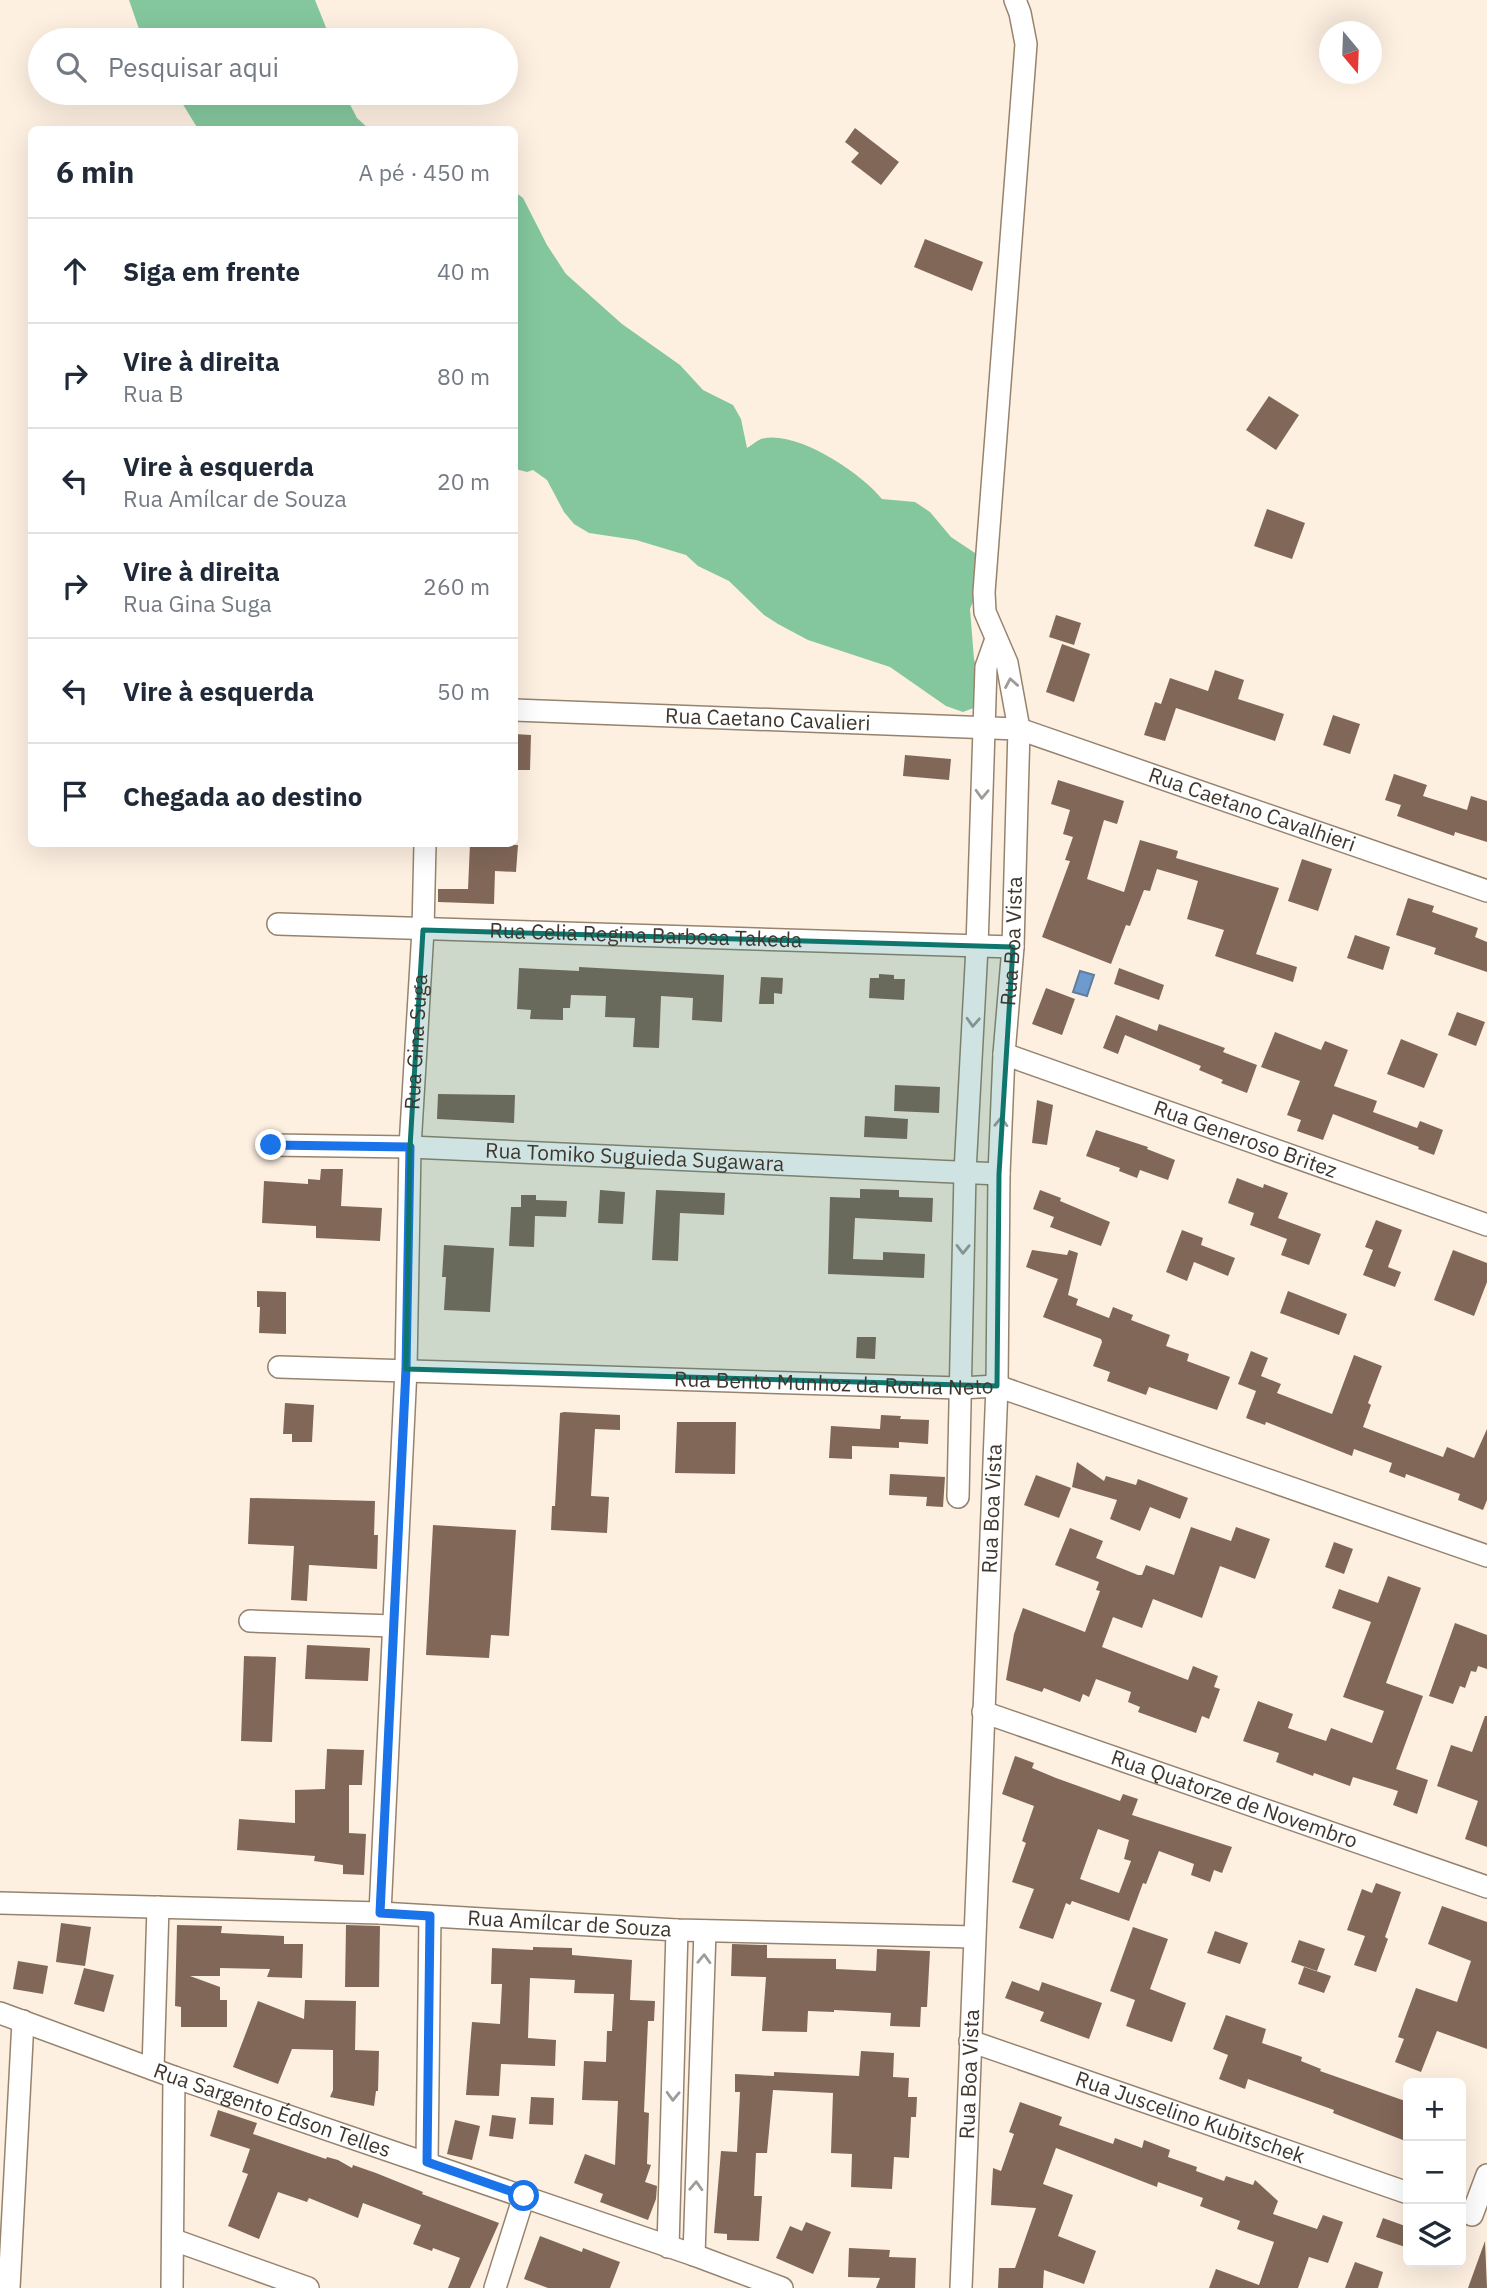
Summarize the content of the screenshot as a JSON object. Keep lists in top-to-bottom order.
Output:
{
  "streets": {
    "street": [
      "Rua Caetano Cavalieri",
      "Rua Caetano Cavalhieri",
      "Rua Celia Regina Barbosa Takeda",
      "Rua Boa Vista",
      "Rua Gina Suga",
      "Rua Generoso Britez",
      "Rua Tomiko Suguieda Sugawara",
      "Rua Bento Munhoz da Rocha Neto",
      "Rua Quatorze de Novembro",
      "Rua Amílcar de Souza",
      "Rua Sargento Édson Telles",
      "Rua Juscelino Kubitschek"
    ]
  },
  "crossings": [
    ["Rua Caetano Cavalieri", "Rua Caetano Cavalhieri"],
    ["Rua Caetano Cavalieri", "Rua Boa Vista"],
    ["Rua Caetano Cavalhieri", "Rua Boa Vista"],
    ["Rua Celia Regina Barbosa Takeda", "Rua Boa Vista"],
    ["Rua Celia Regina Barbosa Takeda", "Rua Gina Suga"],
    ["Rua Boa Vista", "Rua Generoso Britez"],
    ["Rua Boa Vista", "Rua Tomiko Suguieda Sugawara"],
    ["Rua Boa Vista", "Rua Bento Munhoz da Rocha Neto"],
    ["Rua Boa Vista", "Rua Quatorze de Novembro"],
    ["Rua Boa Vista", "Rua Amílcar de Souza"],
    ["Rua Boa Vista", "Rua Juscelino Kubitschek"],
    ["Rua Gina Suga", "Rua Tomiko Suguieda Sugawara"],
    ["Rua Gina Suga", "Rua Bento Munhoz da Rocha Neto"],
    ["Rua Gina Suga", "Rua Amílcar de Souza"]
  ],
  "north": "bottom",
  "page": {
    "search": "Pesquisar aqui",
    "heading": ["6 min", "A pé · 450 m"],
    "list": [
      ["Siga em frente", "40 m"],
      ["Vire à direita", "Rua B", "80 m"],
      ["Vire à esquerda", "Rua Amílcar de Souza", "20 m"],
      ["Vire à direita", "Rua Gina Suga", "260 m"],
      ["Vire à esquerda", "50 m"],
      "Chegada ao destino"
    ],
    "map_buttons": ["+", "−"]
  }
}
